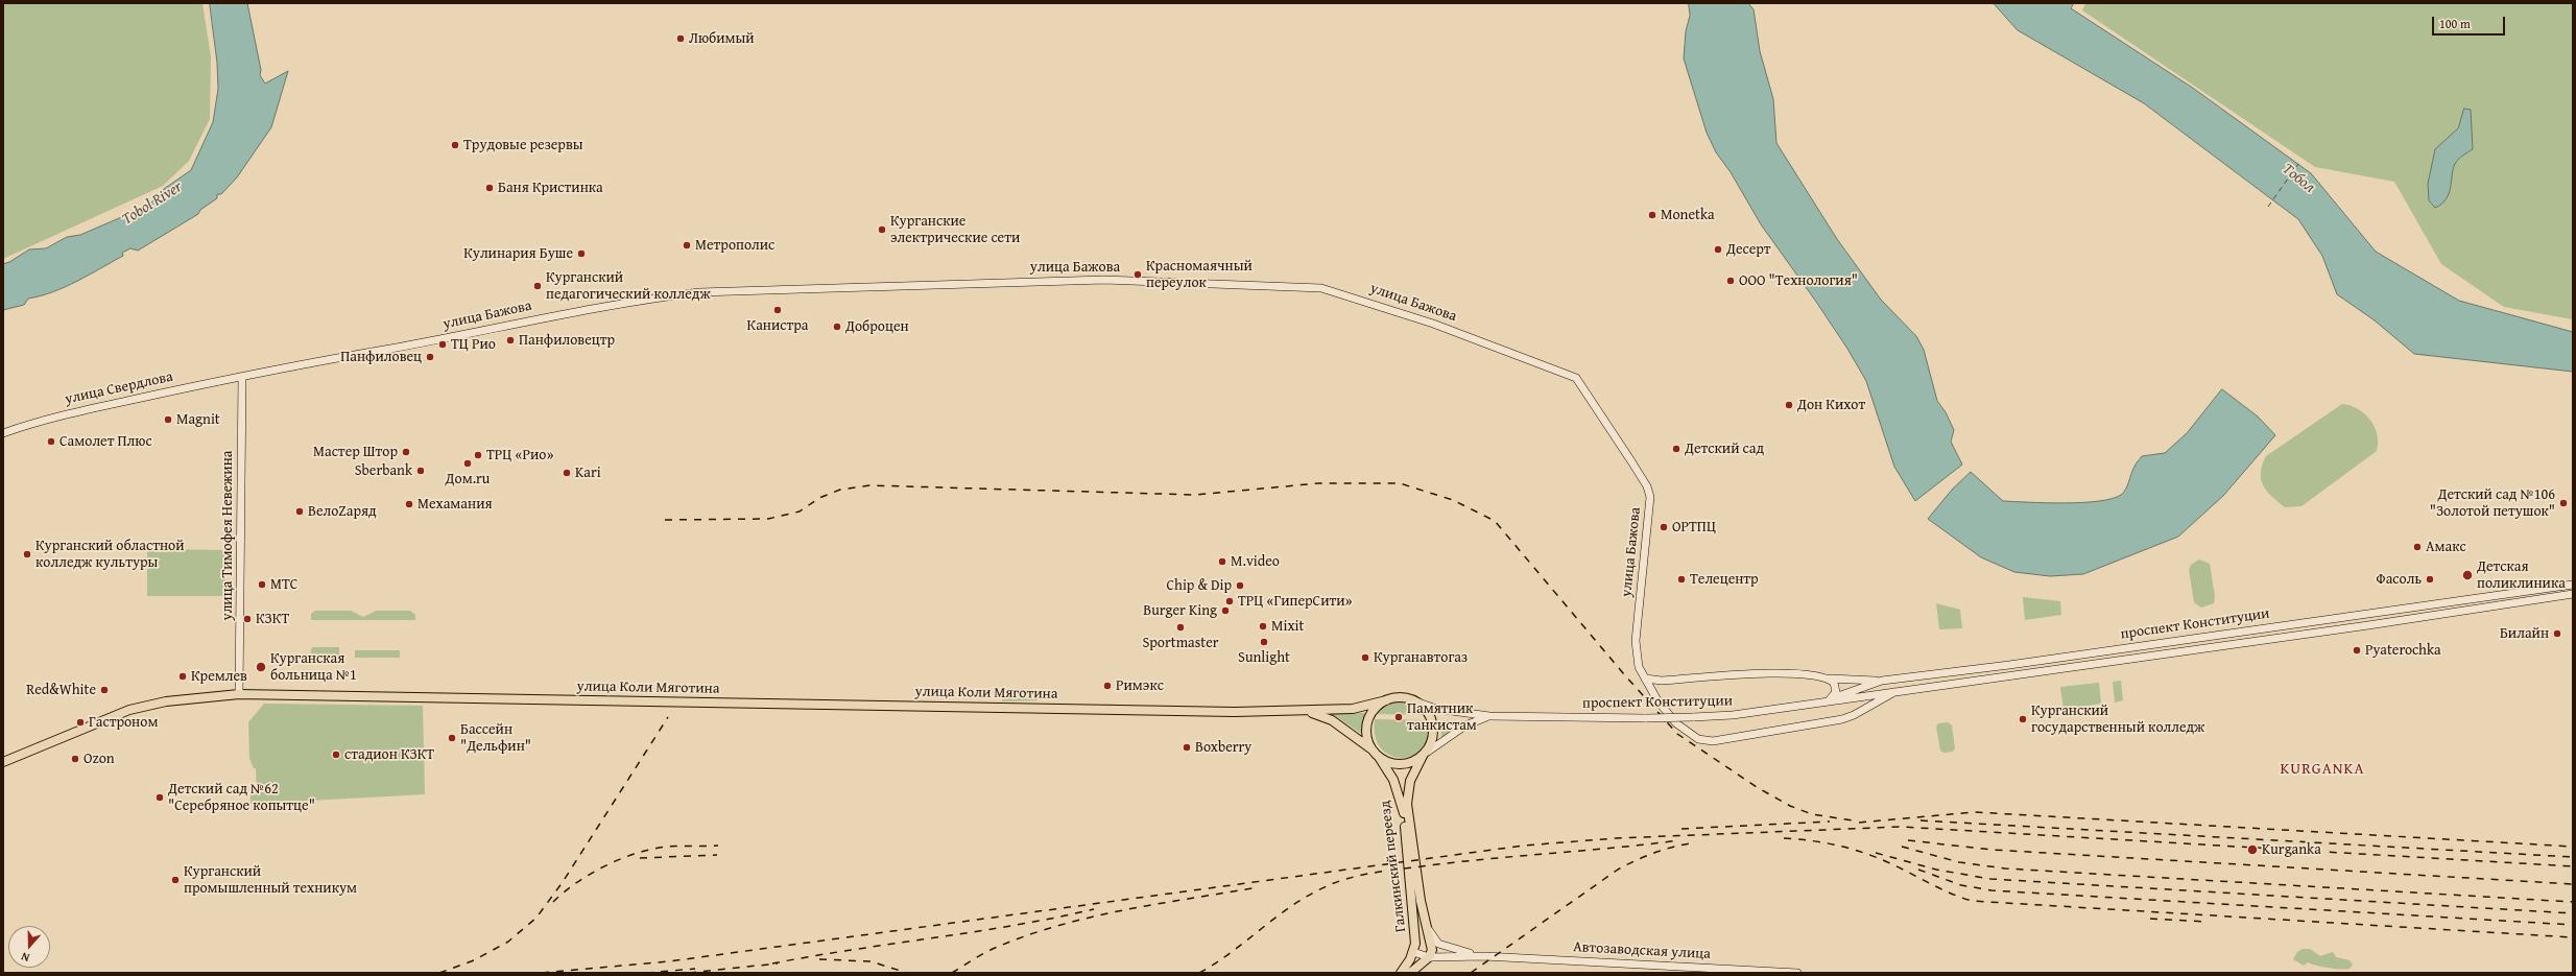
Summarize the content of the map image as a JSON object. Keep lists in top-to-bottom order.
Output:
{
  "streets": {
    "main road": [
      "улица Бажова",
      "улица Свердлова",
      "улица Тимофея Невежина",
      "проспект Конституции",
      "улица Коли Мяготина",
      "Галкинский переезд",
      "Автозаводская улица"
    ]
  },
  "crossings": [
    ["улица Бажова", "улица Свердлова"],
    ["улица Бажова", "улица Тимофея Невежина"],
    ["улица Бажова", "проспект Конституции"],
    ["улица Свердлова", "улица Тимофея Невежина"],
    ["улица Тимофея Невежина", "улица Коли Мяготина"],
    ["проспект Конституции", "улица Коли Мяготина"],
    ["проспект Конституции", "Галкинский переезд"],
    ["улица Коли Мяготина", "Галкинский переезд"]
  ],
  "districts": ["KURGANKA"],
  "water": ["Тобол", "Tobol River"],
  "places": [
    "Любимый",
    "Трудовые резервы",
    "Баня Кристинка",
    "Monetka",
    "Курганские электрические сети",
    "Метрополис",
    "Десерт",
    "Кулинария Буше",
    "Красномаячный переулок",
    "ООО \"Технология\"",
    "Курганский педагогический колледж",
    "Канистра",
    "Доброцен",
    "Панфиловецтр",
    "ТЦ Рио",
    "Панфиловец",
    "Дон Кихот",
    "Magnit",
    "Самолет Плюс",
    "Детский сад",
    "Мастер Штор",
    "ТРЦ «Рио»",
    "Дом.ru",
    "Sberbank",
    "Kari",
    "Детский сад №106 \"Золотой петушок\"",
    "Мехамания",
    "ВелоZаряд",
    "ОРТПЦ",
    "Амакс",
    "Курганский областной колледж культуры",
    "M.video",
    "Детская поликлиника",
    "Телецентр",
    "Фасоль",
    "МТС",
    "Chip & Dip",
    "ТРЦ «ГиперСити»",
    "Burger King",
    "КЗКТ",
    "Mixit",
    "Sportmaster",
    "Билайн",
    "Sunlight",
    "Pyaterochka",
    "Курганавтогаз",
    "Курганская больница №1",
    "Кремлев",
    "Римэкс",
    "Red&White",
    "Памятник танкистам",
    "Курганский государственный колледж",
    "Гастроном",
    "Бассейн \"Дельфин\"",
    "Boxberry",
    "стадион КЗКТ",
    "Ozon",
    "Детский сад №62 \"Серебряное копытце\"",
    "Kurganka",
    "Курганский промышленный техникум"
  ],
  "scale_bar": "100 m",
  "north": "bottom"
}
